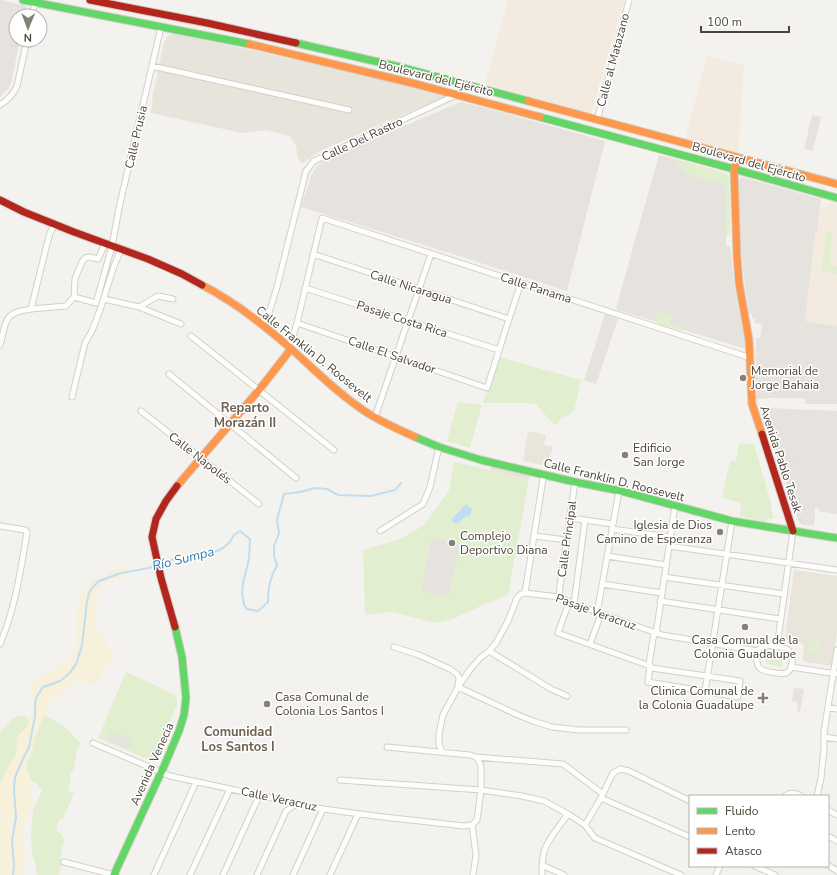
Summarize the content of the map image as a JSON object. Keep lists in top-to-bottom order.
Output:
{
  "streets": {
    "main road": [
      "Boulevard del Ejército",
      "Calle Franklin D. Roosevelt",
      "Avenida Pablo Tesak",
      "Avenida Venecia"
    ],
    "street": [
      "Calle al Matazano",
      "Calle Prusia",
      "Calle Del Rastro",
      "Calle Nicaragua",
      "Calle Panama",
      "Pasaje Costa Rica",
      "Calle El Salvador",
      "Calle Napolés",
      "Calle Principal",
      "Pasaje Veracruz",
      "Calle Veracruz"
    ]
  },
  "crossings": [
    ["Calle al Matazano", "Boulevard del Ejército"],
    ["Boulevard del Ejército", "Calle Prusia"],
    ["Boulevard del Ejército", "Calle Del Rastro"],
    ["Boulevard del Ejército", "Avenida Pablo Tesak"],
    ["Calle Prusia", "Calle Franklin D. Roosevelt"],
    ["Calle Del Rastro", "Calle Franklin D. Roosevelt"],
    ["Calle Nicaragua", "Calle Panama"],
    ["Calle Panama", "Avenida Pablo Tesak"],
    ["Pasaje Costa Rica", "Calle El Salvador"],
    ["Calle Franklin D. Roosevelt", "Avenida Pablo Tesak"],
    ["Calle Franklin D. Roosevelt", "Calle Principal"],
    ["Calle Franklin D. Roosevelt", "Avenida Venecia"],
    ["Calle Napolés", "Avenida Venecia"],
    ["Avenida Pablo Tesak", "Pasaje Veracruz"],
    ["Calle Principal", "Pasaje Veracruz"],
    ["Avenida Venecia", "Calle Veracruz"]
  ],
  "districts": ["Reparto Morazán II", "Comunidad Los Santos I"],
  "water": ["Río Sumpa"],
  "places": {
    "other": [
      "Memorial de Jorge Bahaia",
      "Edificio San Jorge",
      "Iglesia de Dios Camino de Esperanza",
      "Complejo Deportivo Diana",
      "Casa Comunal de la Colonia Guadalupe",
      "Casa Comunal de Colonia Los Santos I"
    ],
    "health": ["Clinica Comunal de la Colonia Guadalupe"]
  },
  "legend": ["Fluido", "Lento", "Atasco"],
  "scale_bar": "100 m",
  "north": "bottom"
}
